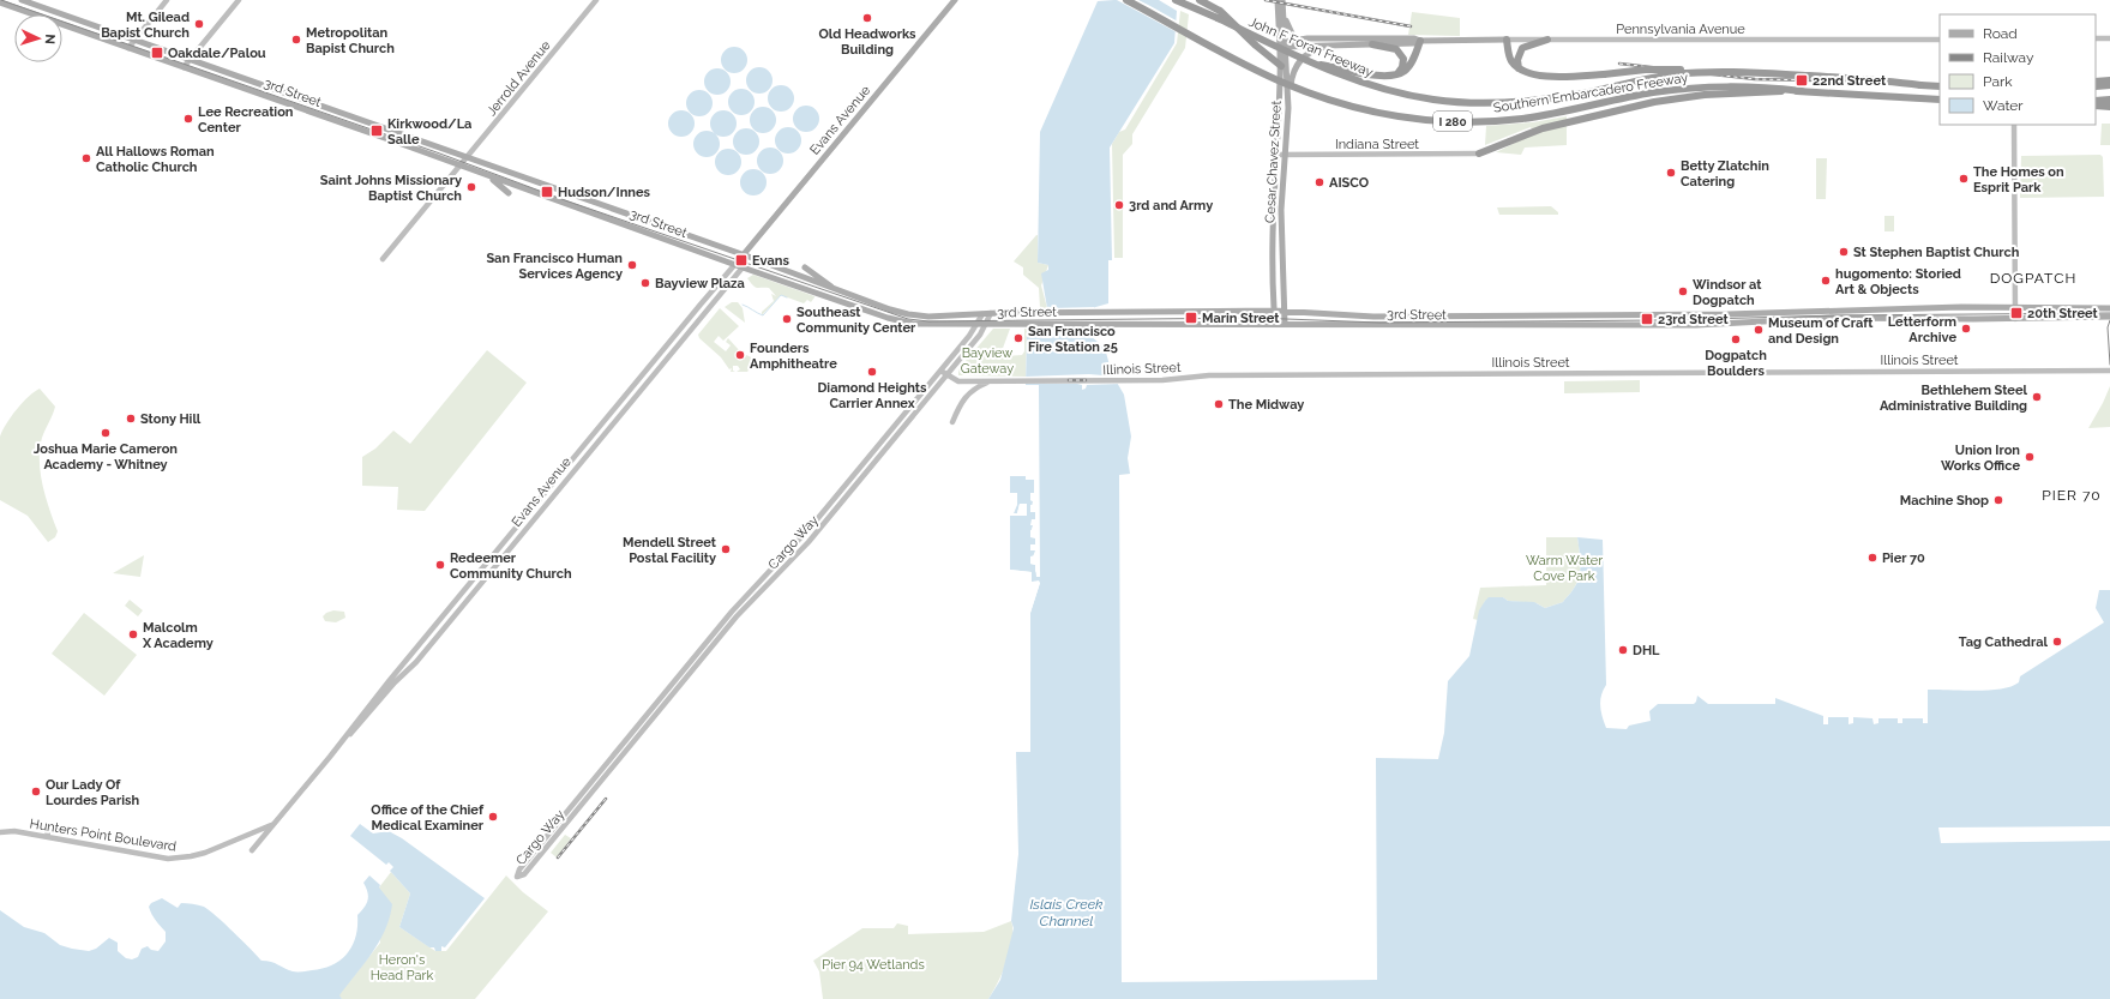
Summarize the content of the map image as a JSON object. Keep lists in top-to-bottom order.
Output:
{
  "streets": {
    "highway": ["John F Foran Freeway", "Southern Embarcadero Freeway", "I 280"],
    "main road": [
      "Pennsylvania Avenue",
      "Jerrold Avenue",
      "3rd Street",
      "Evans Avenue",
      "Indiana Street",
      "Cesar Chavez Street",
      "Illinois Street",
      "Cargo Way",
      "Hunters Point Boulevard"
    ]
  },
  "crossings": [
    ["Pennsylvania Avenue", "Cesar Chavez Street"],
    ["Jerrold Avenue", "3rd Street"],
    ["3rd Street", "Evans Avenue"],
    ["3rd Street", "Cesar Chavez Street"],
    ["3rd Street", "Cargo Way"],
    ["Evans Avenue", "Hunters Point Boulevard"],
    ["Indiana Street", "Cesar Chavez Street"],
    ["Illinois Street", "Cargo Way"]
  ],
  "districts": ["DOGPATCH", "PIER 70"],
  "water": ["Islais Creek Channel"],
  "parks": [
    "Bayview Gateway",
    "Warm Water Cove Park",
    "Heron's Head Park",
    "Pier 94 Wetlands"
  ],
  "places": {
    "other": [
      "Old Headworks Building",
      "Mt. Gilead Bapist Church",
      "Metropolitan Bapist Church",
      "Lee Recreation Center",
      "All Hallows Roman Catholic Church",
      "Betty Zlatchin Catering",
      "The Homes on Esprit Park",
      "AISCO",
      "Saint Johns Missionary Baptist Church",
      "3rd and Army",
      "St Stephen Baptist Church",
      "San Francisco Human Services Agency",
      "hugomento: Storied Art & Objects",
      "Bayview Plaza",
      "Windsor at Dogpatch",
      "Southeast Community Center",
      "Letterform Archive",
      "Museum of Craft and Design",
      "San Francisco Fire Station 25",
      "Dogpatch Boulders",
      "Founders Amphitheatre",
      "Diamond Heights Carrier Annex",
      "Bethlehem Steel Administrative Building",
      "The Midway",
      "Stony Hill",
      "Joshua Marie Cameron Academy - Whitney",
      "Union Iron Works Office",
      "Machine Shop",
      "Mendell Street Postal Facility",
      "Pier 70",
      "Redeemer Community Church",
      "Malcolm X Academy",
      "Tag Cathedral",
      "DHL",
      "Our Lady Of Lourdes Parish",
      "Office of the Chief Medical Examiner"
    ],
    "transit": [
      "Oakdale/Palou",
      "22nd Street",
      "Kirkwood/La Salle",
      "Hudson/Innes",
      "Evans",
      "20th Street",
      "Marin Street",
      "23rd Street"
    ]
  },
  "legend": [
    "Road",
    "Railway",
    "Park",
    "Water"
  ],
  "north": "right"
}
